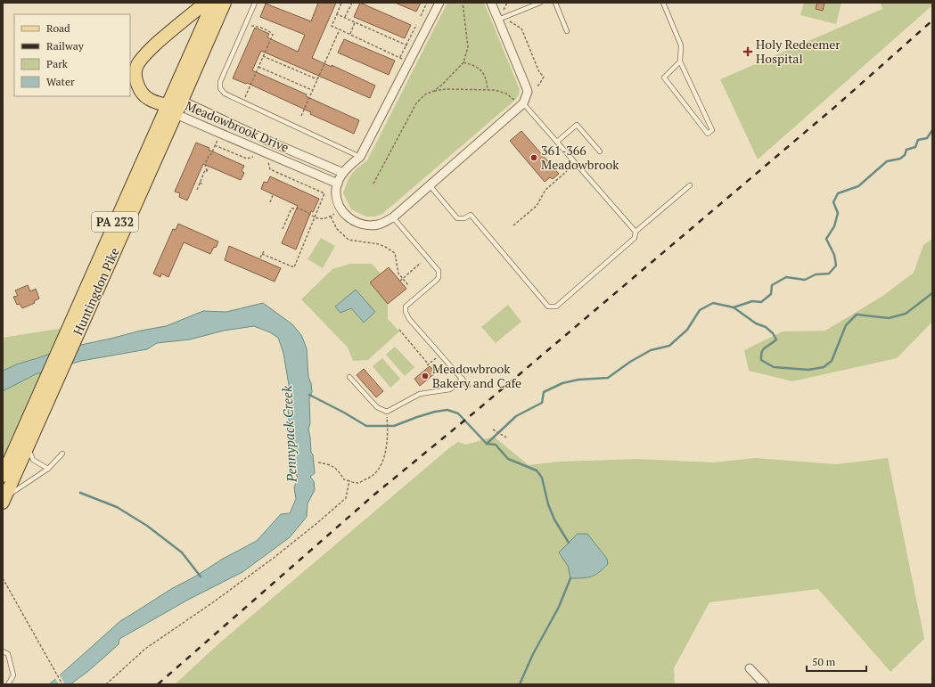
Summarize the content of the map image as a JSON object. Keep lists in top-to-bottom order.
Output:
{
  "streets": {
    "main road": ["PA 232", "Huntingdon Pike"],
    "street": ["Meadowbrook Drive"]
  },
  "crossings": [
    ["Meadowbrook Drive", "Huntingdon Pike"]
  ],
  "water": ["Pennypack Creek"],
  "places": {
    "health": ["Holy Redeemer Hospital"],
    "other": ["361-366 Meadowbrook", "Meadowbrook Bakery and Cafe"]
  },
  "legend": [
    "Road",
    "Railway",
    "Park",
    "Water"
  ],
  "scale_bar": "50 m"
}
